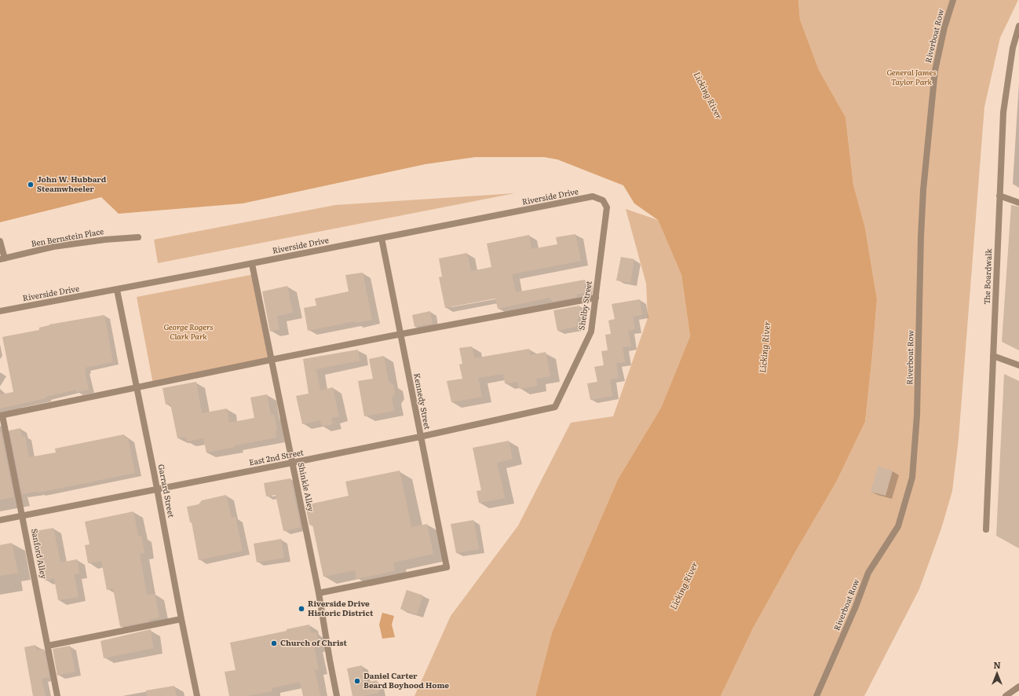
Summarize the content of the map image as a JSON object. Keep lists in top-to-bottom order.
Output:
{
  "streets": {
    "street": [
      "Riverboat Row",
      "Riverside Drive",
      "Ben Bernstein Place",
      "The Boardwalk",
      "Shelby Street",
      "Kennedy Street",
      "East 2nd Street",
      "Shinkle Alley",
      "Garrard Street",
      "Sanford Alley"
    ]
  },
  "crossings": [
    ["Riverside Drive", "Shelby Street"],
    ["Riverside Drive", "Kennedy Street"],
    ["Riverside Drive", "Shinkle Alley"],
    ["Riverside Drive", "Garrard Street"],
    ["Shelby Street", "East 2nd Street"],
    ["Kennedy Street", "East 2nd Street"],
    ["Kennedy Street", "Shinkle Alley"],
    ["East 2nd Street", "Shinkle Alley"],
    ["East 2nd Street", "Garrard Street"],
    ["East 2nd Street", "Sanford Alley"]
  ],
  "water": ["Licking River"],
  "parks": ["General James Taylor Park", "George Rogers Clark Park"],
  "places": [
    "John W. Hubbard Steamwheeler",
    "Riverside Drive Historic District",
    "Church of Christ",
    "Daniel Carter Beard Boyhood Home"
  ],
  "north": "top"
}
